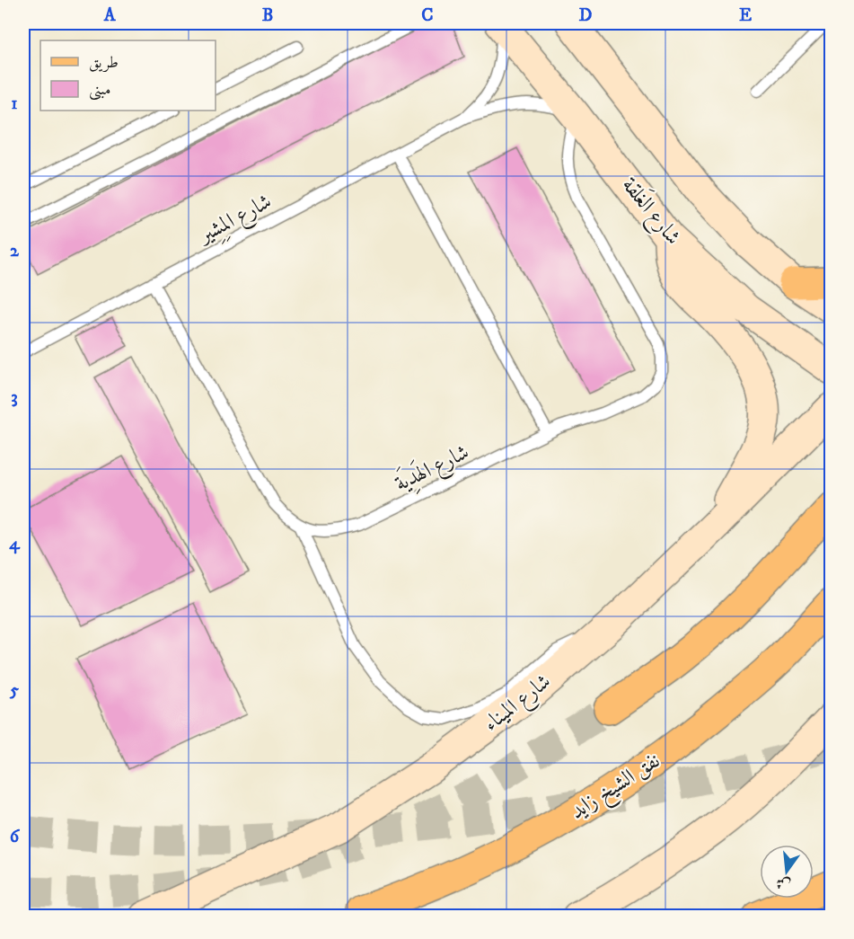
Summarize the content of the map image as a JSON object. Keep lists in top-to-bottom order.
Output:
{
  "streets": {
    "main road": ["شارع الغَلقة", "شارع الميناء", "نفق الشيخ زايد"],
    "lane": ["شارع المِشِير", "شارع الهَدِيَة"]
  },
  "crossings": [
    ["شارع الغَلقة", "شارع المِشِير"],
    ["شارع الغَلقة", "شارع الهَدِيَة"],
    ["شارع المِشِير", "شارع الهَدِيَة"]
  ],
  "legend": ["طريق", "مبنى"],
  "north": "bottom",
  "grid": {
    "columns": [
      "A",
      "B",
      "C",
      "D",
      "E"
    ],
    "rows": [
      "1",
      "2",
      "3",
      "4",
      "5",
      "6"
    ]
  }
}
